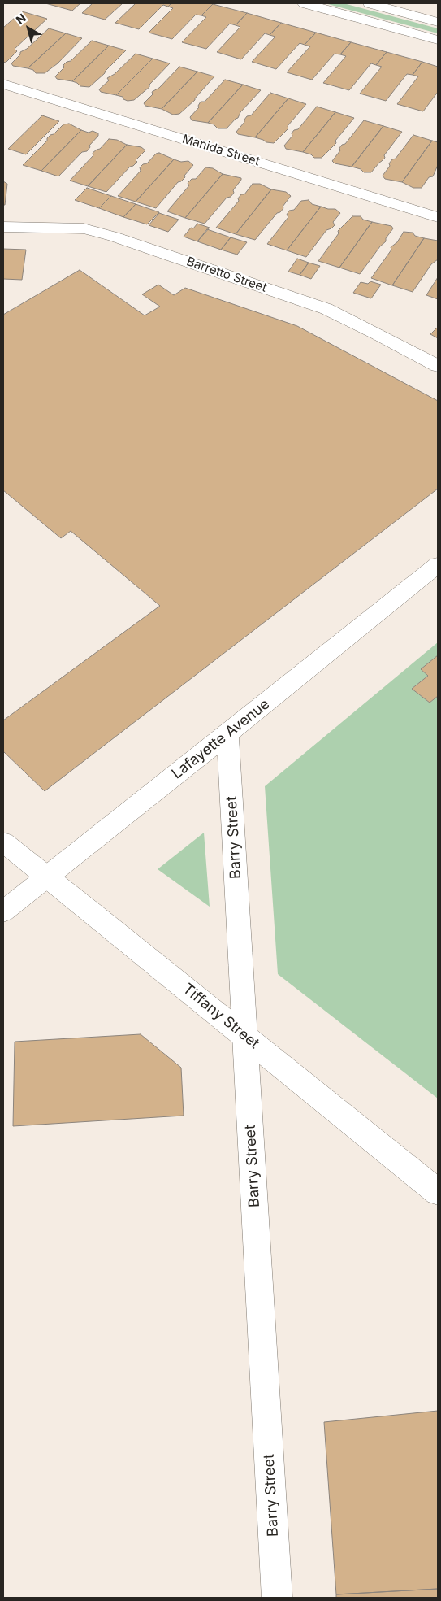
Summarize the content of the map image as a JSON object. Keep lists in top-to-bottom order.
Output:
{
  "streets": {
    "street": [
      "Manida Street",
      "Barretto Street",
      "Lafayette Avenue",
      "Barry Street",
      "Tiffany Street"
    ]
  },
  "crossings": [
    ["Lafayette Avenue", "Barry Street"],
    ["Lafayette Avenue", "Tiffany Street"],
    ["Barry Street", "Tiffany Street"]
  ],
  "north": "top left"
}
